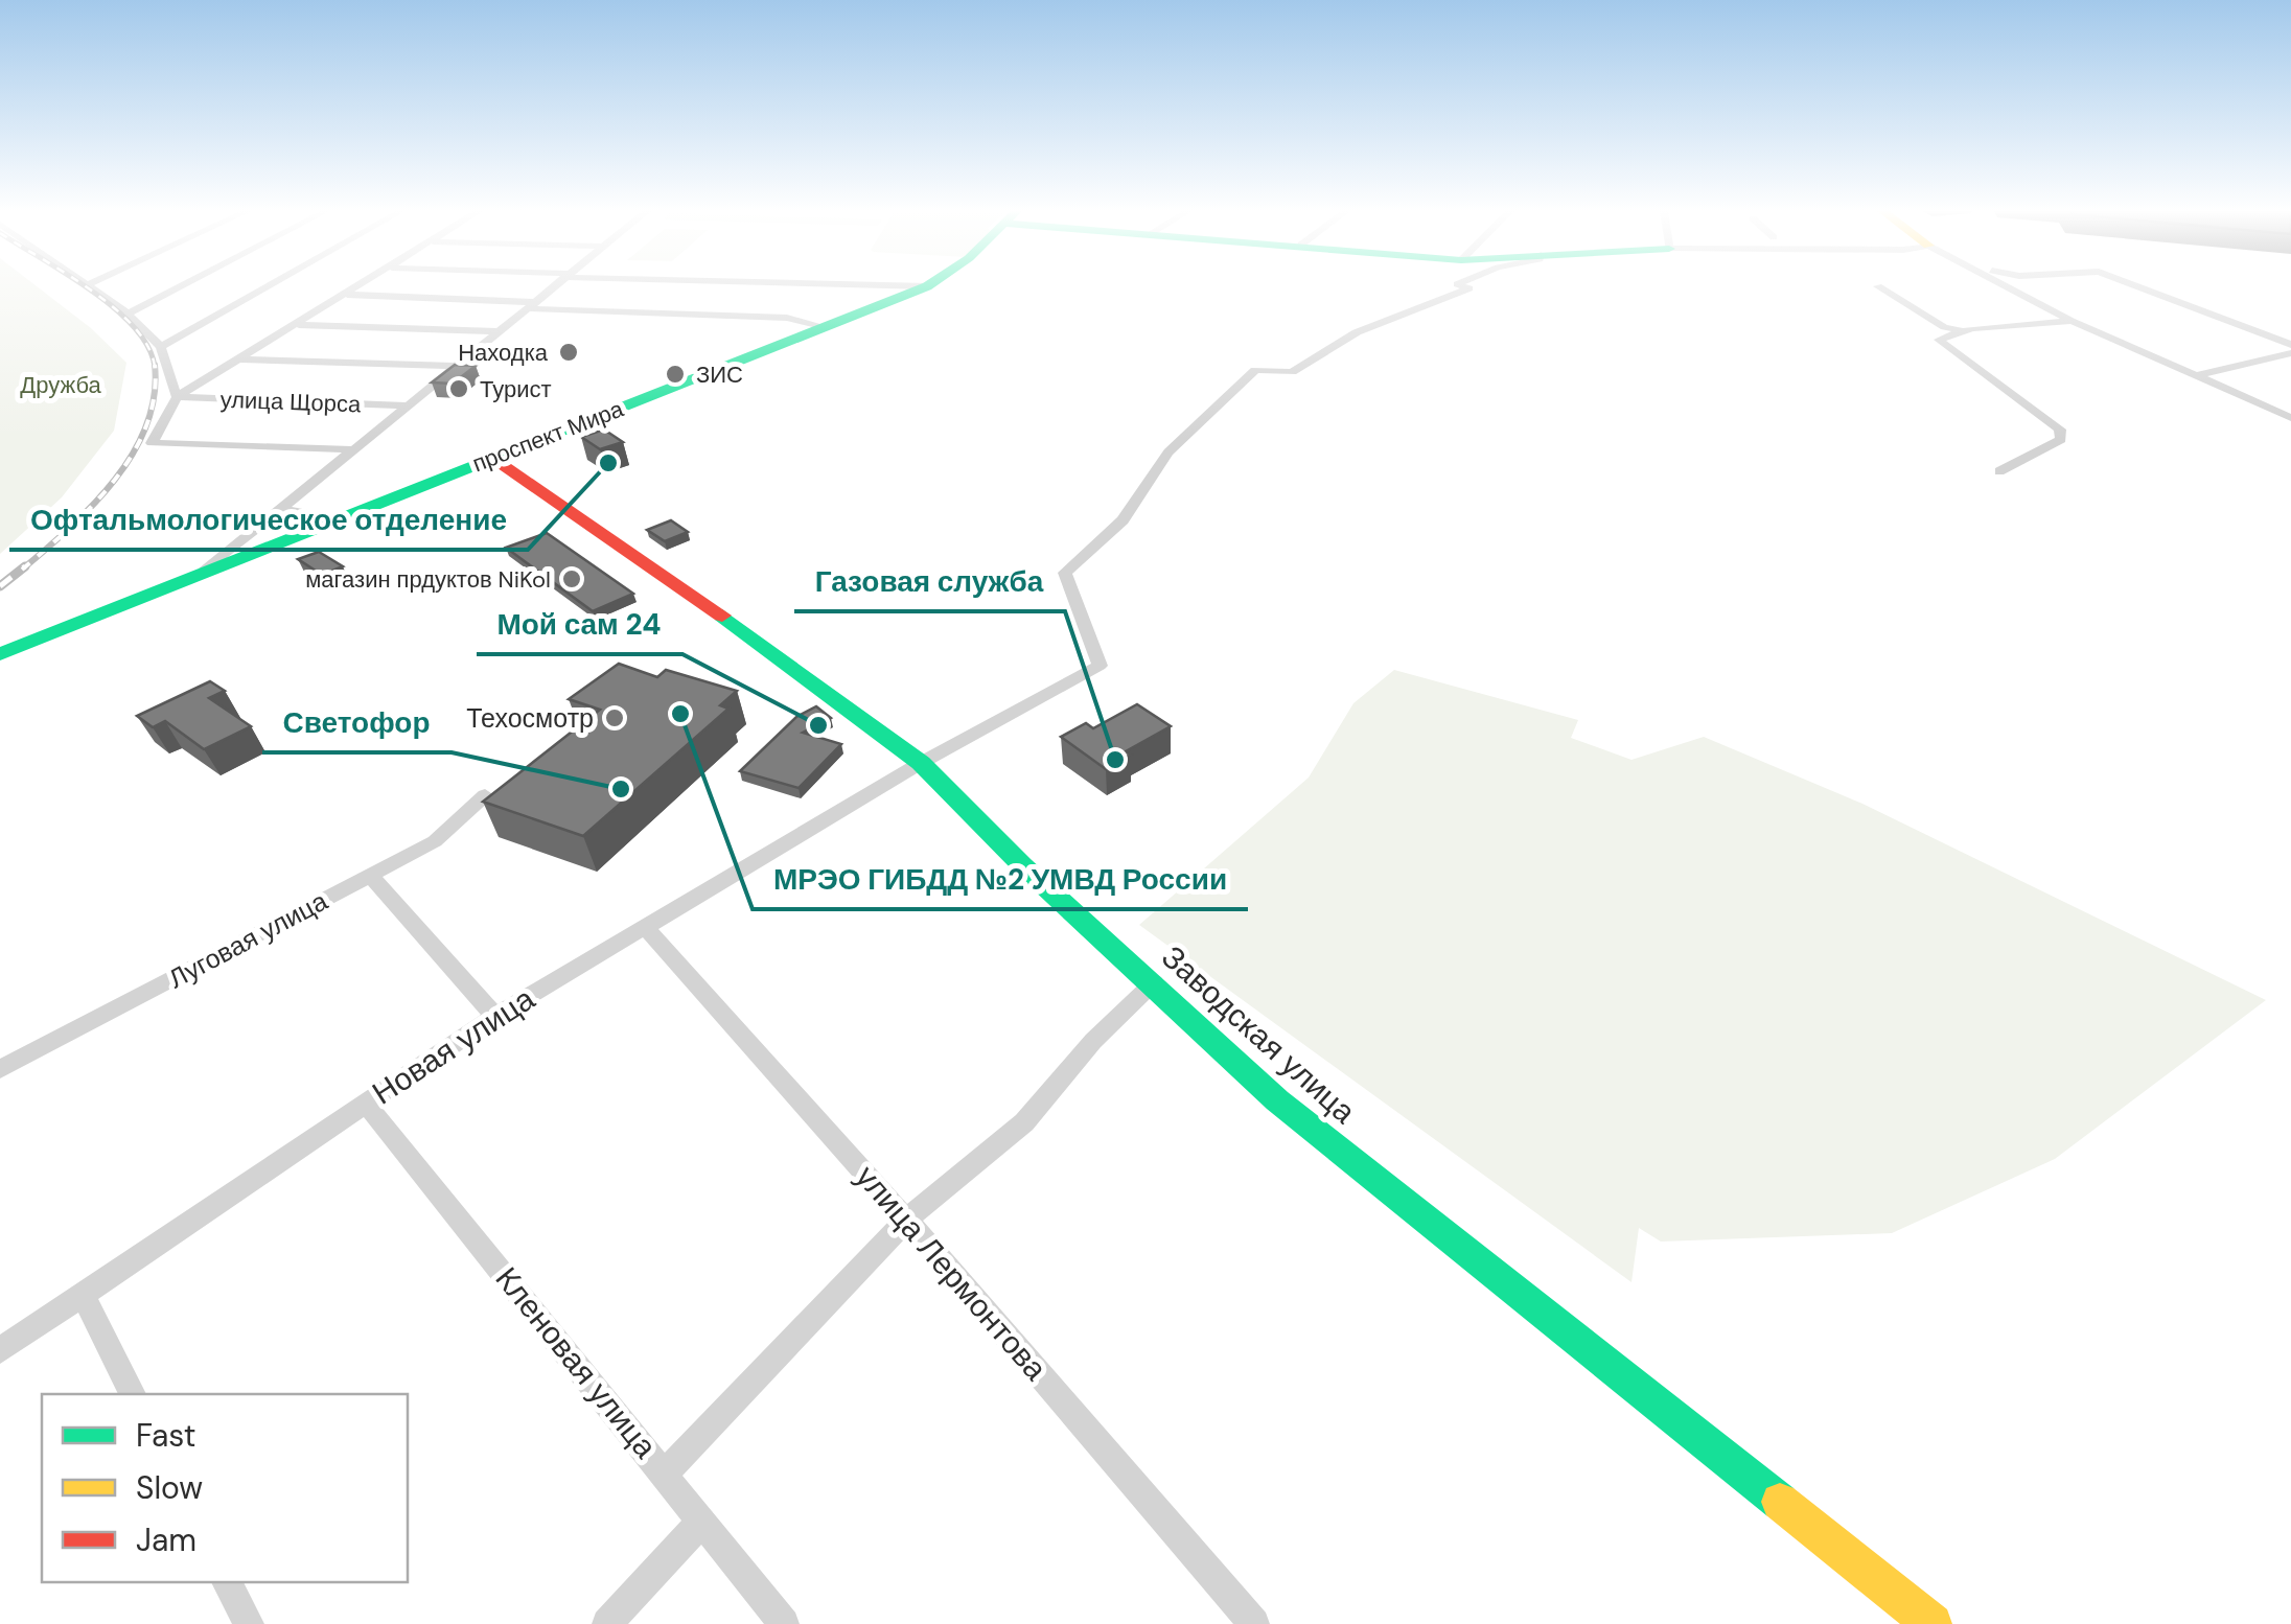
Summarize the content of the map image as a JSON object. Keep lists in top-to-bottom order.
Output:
{
  "streets": {
    "street": [
      "улица Щорса",
      "проспект Мира",
      "Луговая улица",
      "Заводская улица",
      "Новая улица",
      "улица Лермонтова",
      "Кленовая улица"
    ]
  },
  "crossings": [
    ["проспект Мира", "Заводская улица"],
    ["Заводская улица", "Новая улица"],
    ["Новая улица", "улица Лермонтова"],
    ["Новая улица", "Кленовая улица"]
  ],
  "parks": ["Дружба"],
  "places": [
    "Находка",
    "ЗИС",
    "Турист",
    "Офтальмологическое отделение",
    "магазин прдуктов NiKol",
    "МРЭО ГИБДД №2 УМВД России",
    "Техосмотр",
    "Мой сам 24",
    "Газовая служба",
    "Светофор"
  ],
  "legend": ["Fast", "Slow", "Jam"]
}
